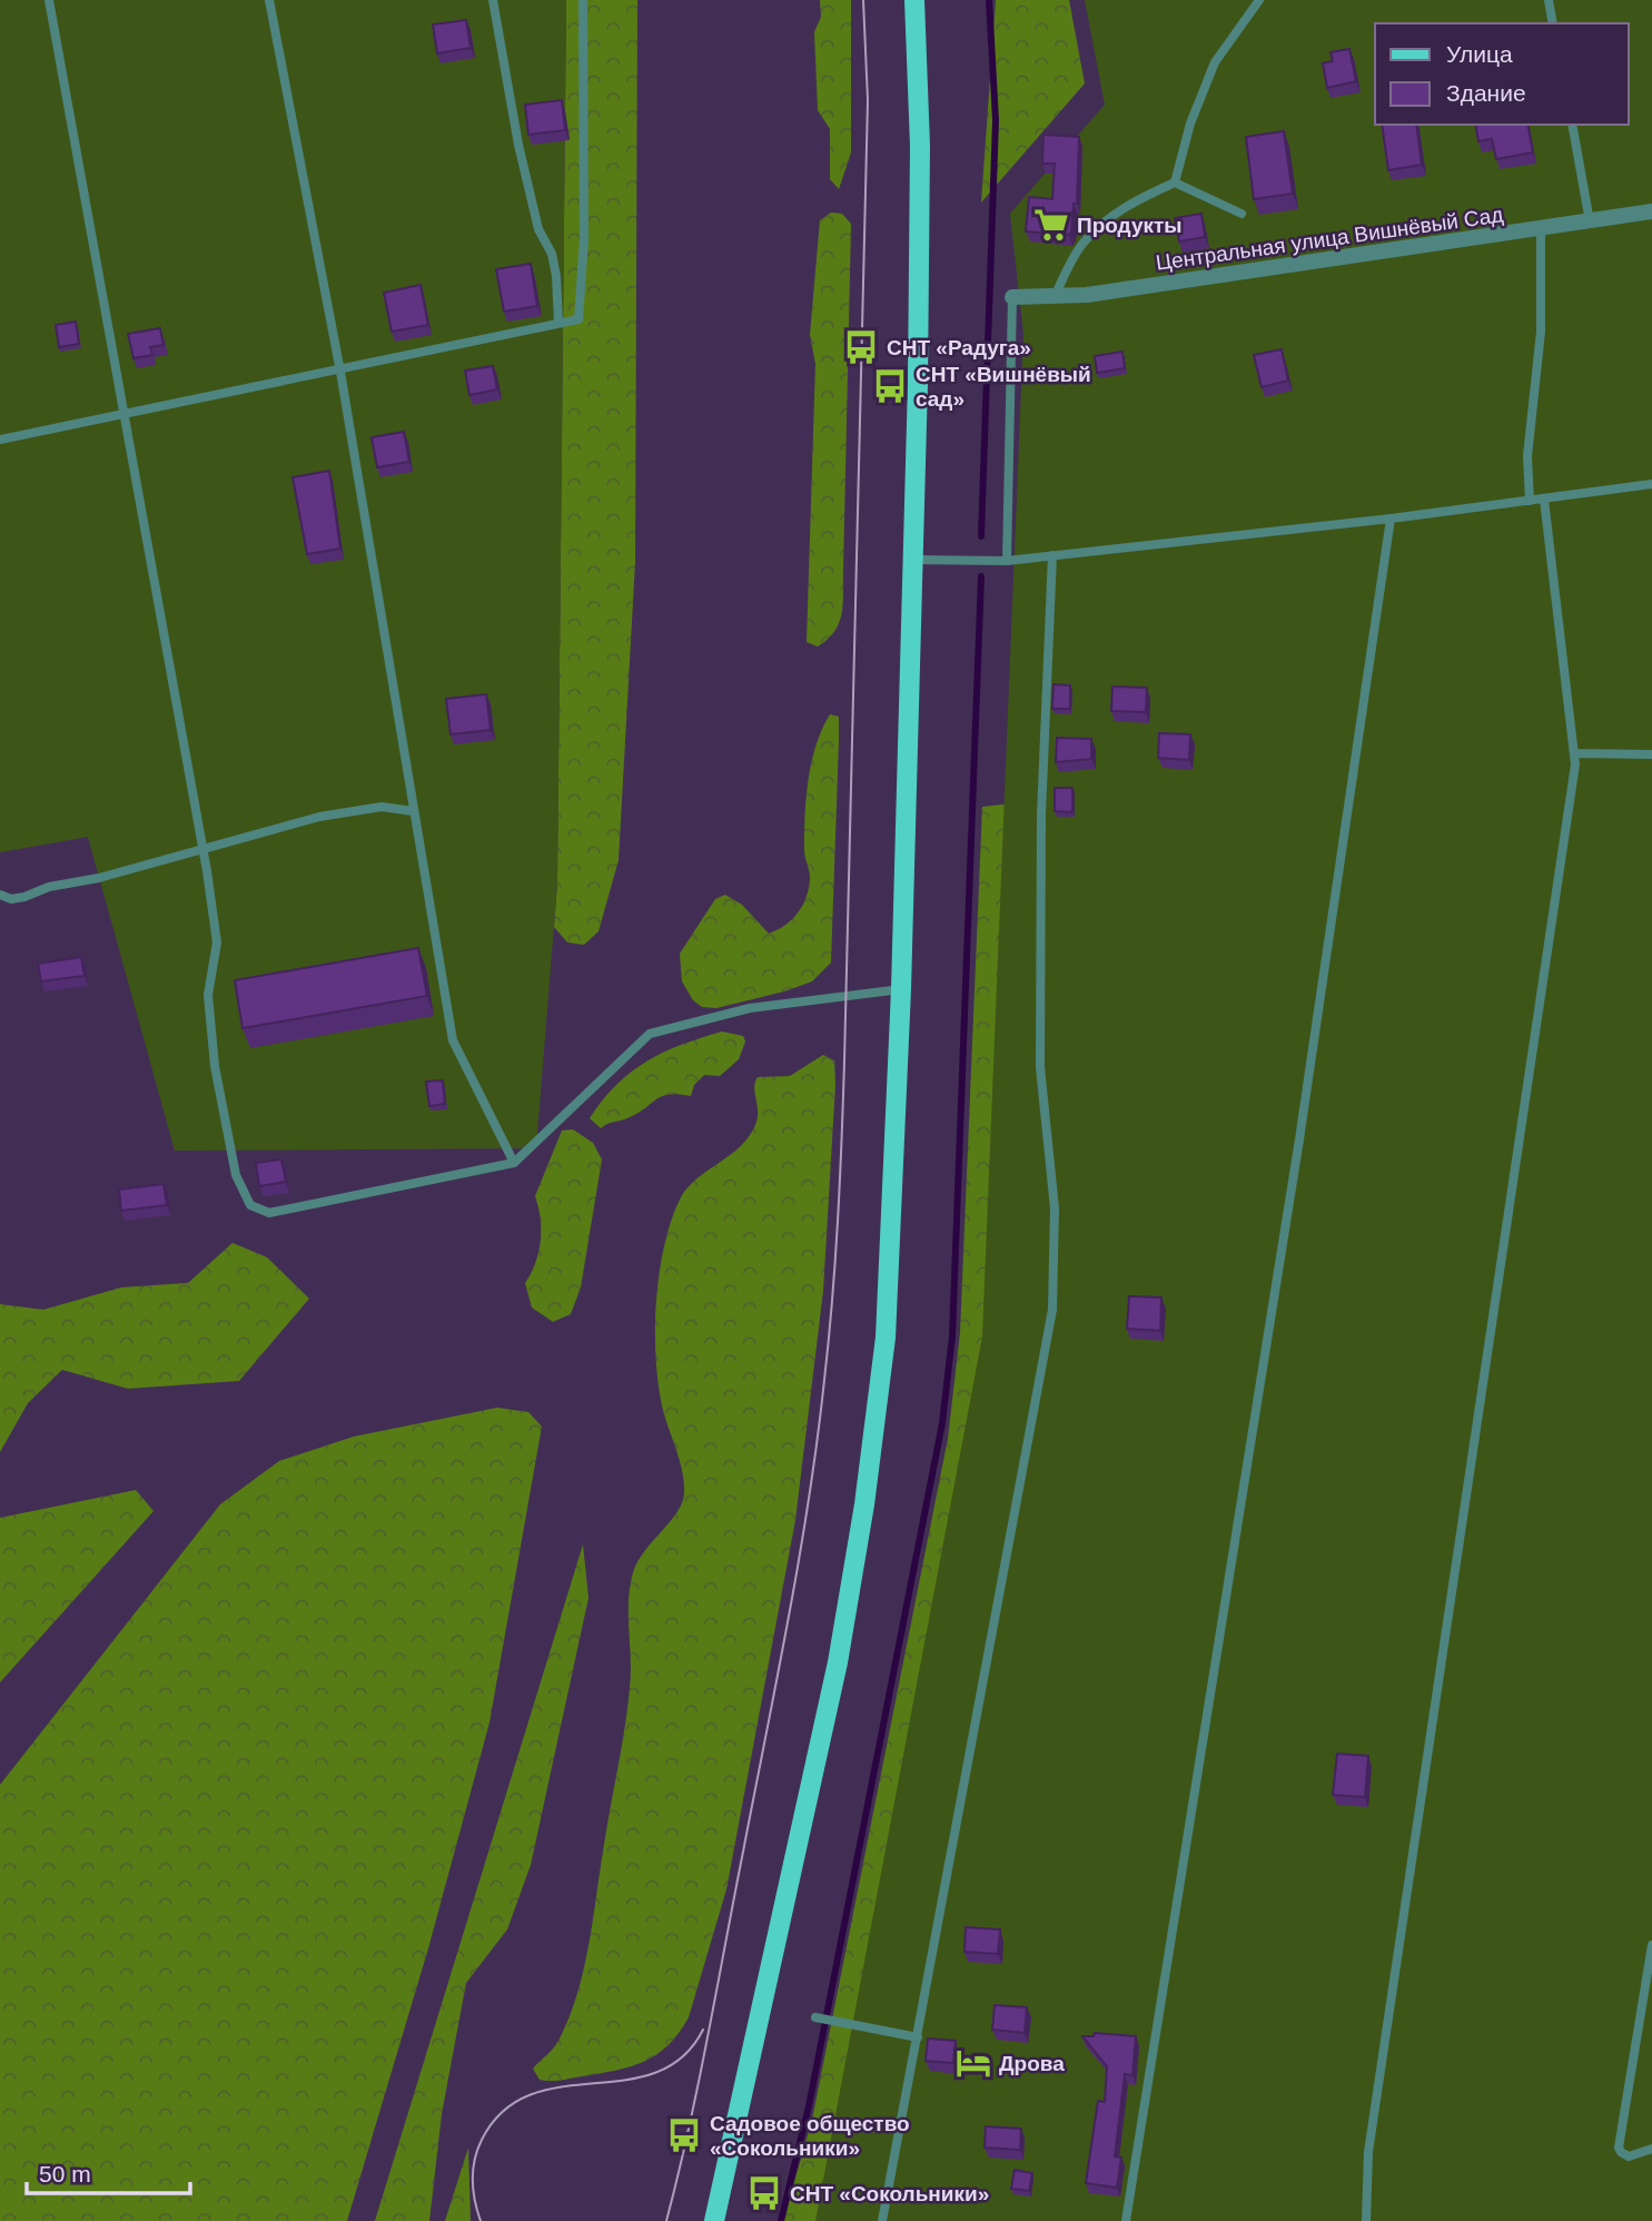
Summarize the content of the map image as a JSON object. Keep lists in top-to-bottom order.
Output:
{
  "streets": {
    "street": ["Центральная улица Вишнёвый Сад"]
  },
  "places": {
    "supermarket": ["Продукты"],
    "bus stop": [
      "СНТ «Радуга»",
      "СНТ «Вишнёвый сад»",
      "Садовое общество «Сокольники»",
      "СНТ «Сокольники»"
    ],
    "hotel": ["Дрова"]
  },
  "legend": ["Улица", "Здание"],
  "scale_bar": "50 m"
}
